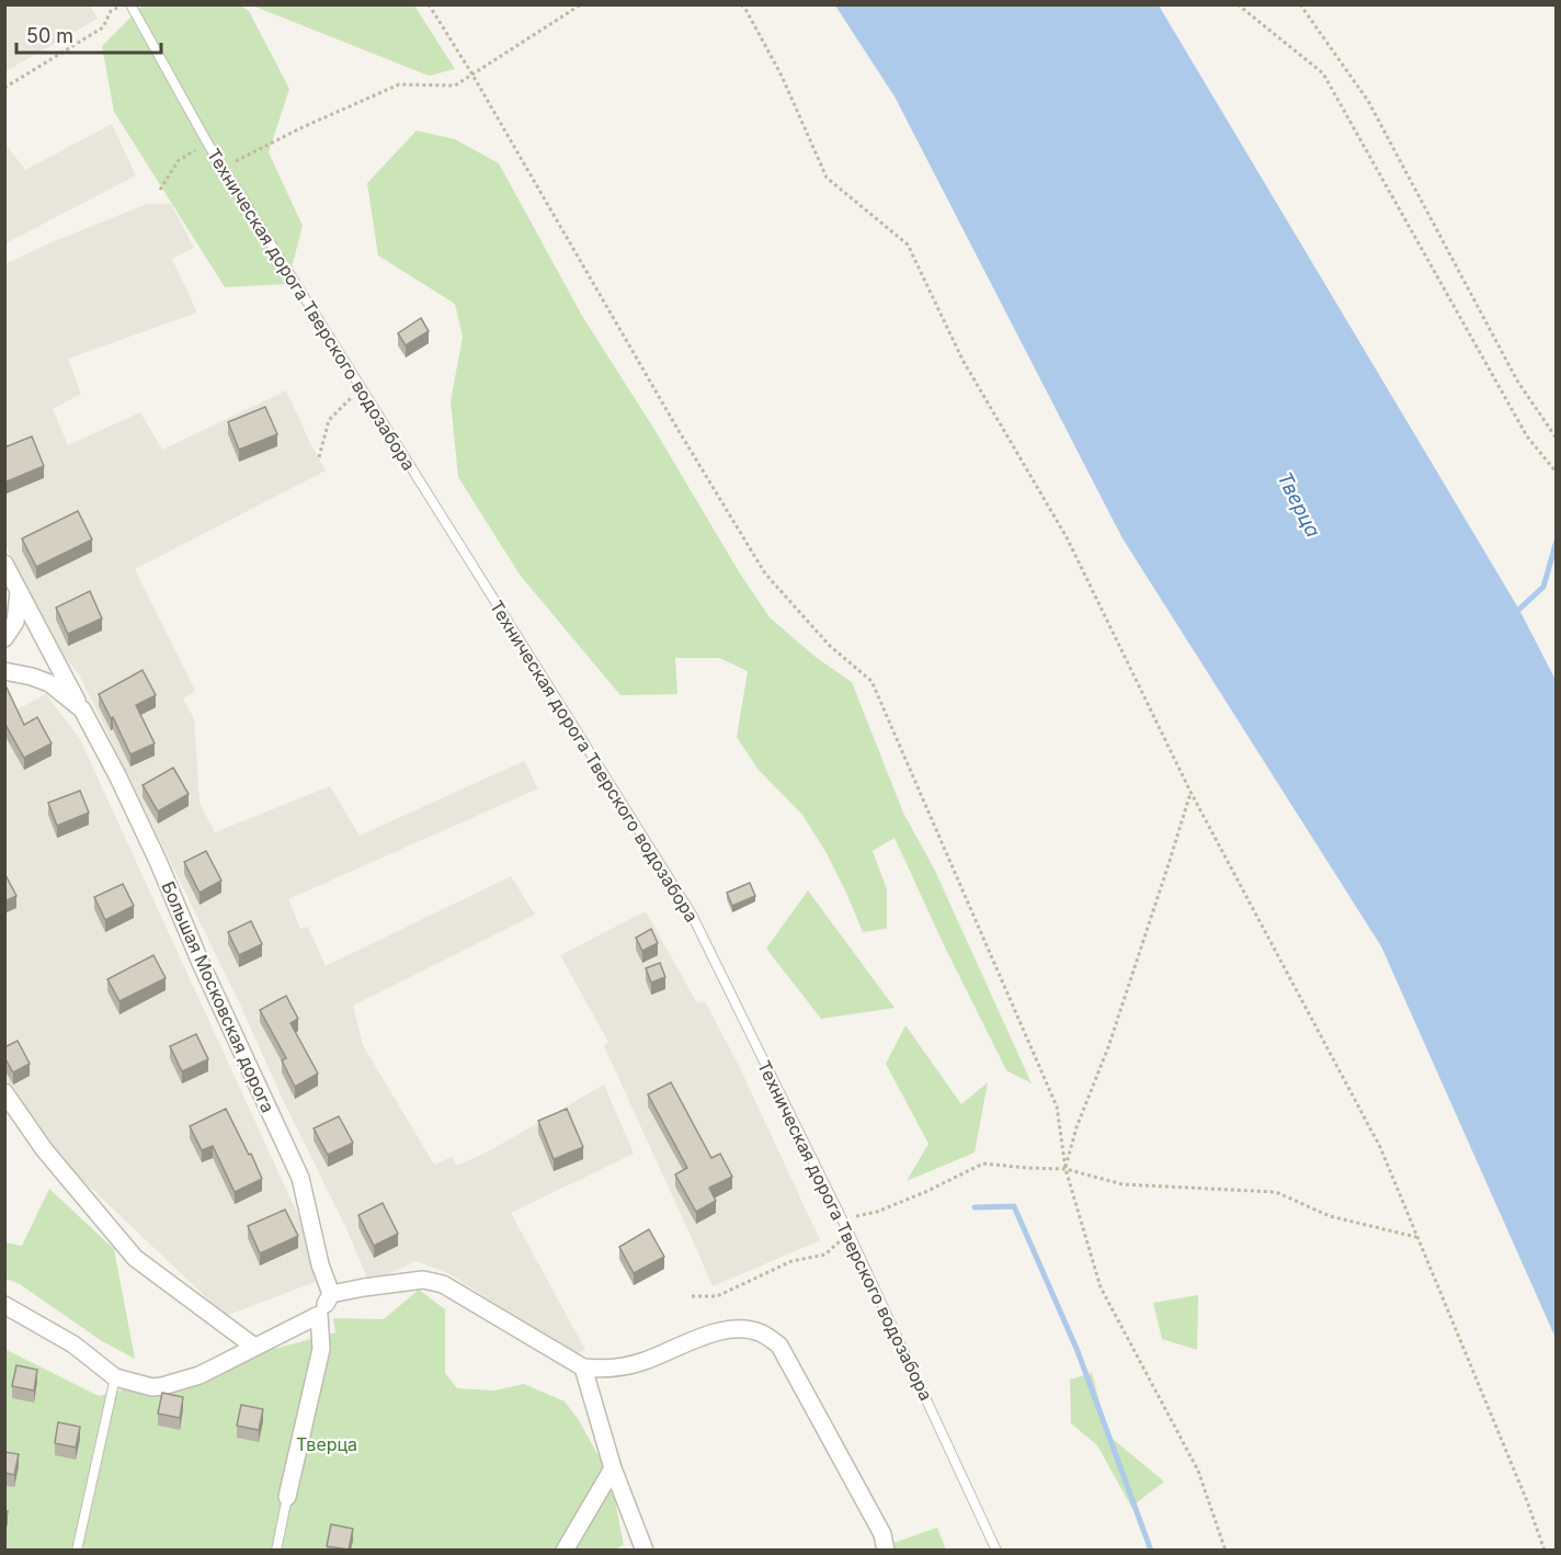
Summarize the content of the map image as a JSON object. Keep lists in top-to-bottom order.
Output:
{
  "streets": {
    "street": ["Большая Московская дорога"],
    "lane": ["Техническая дорога Тверского водозабора"]
  },
  "water": ["Тверца"],
  "parks": ["Тверца"],
  "scale_bar": "50 m"
}
